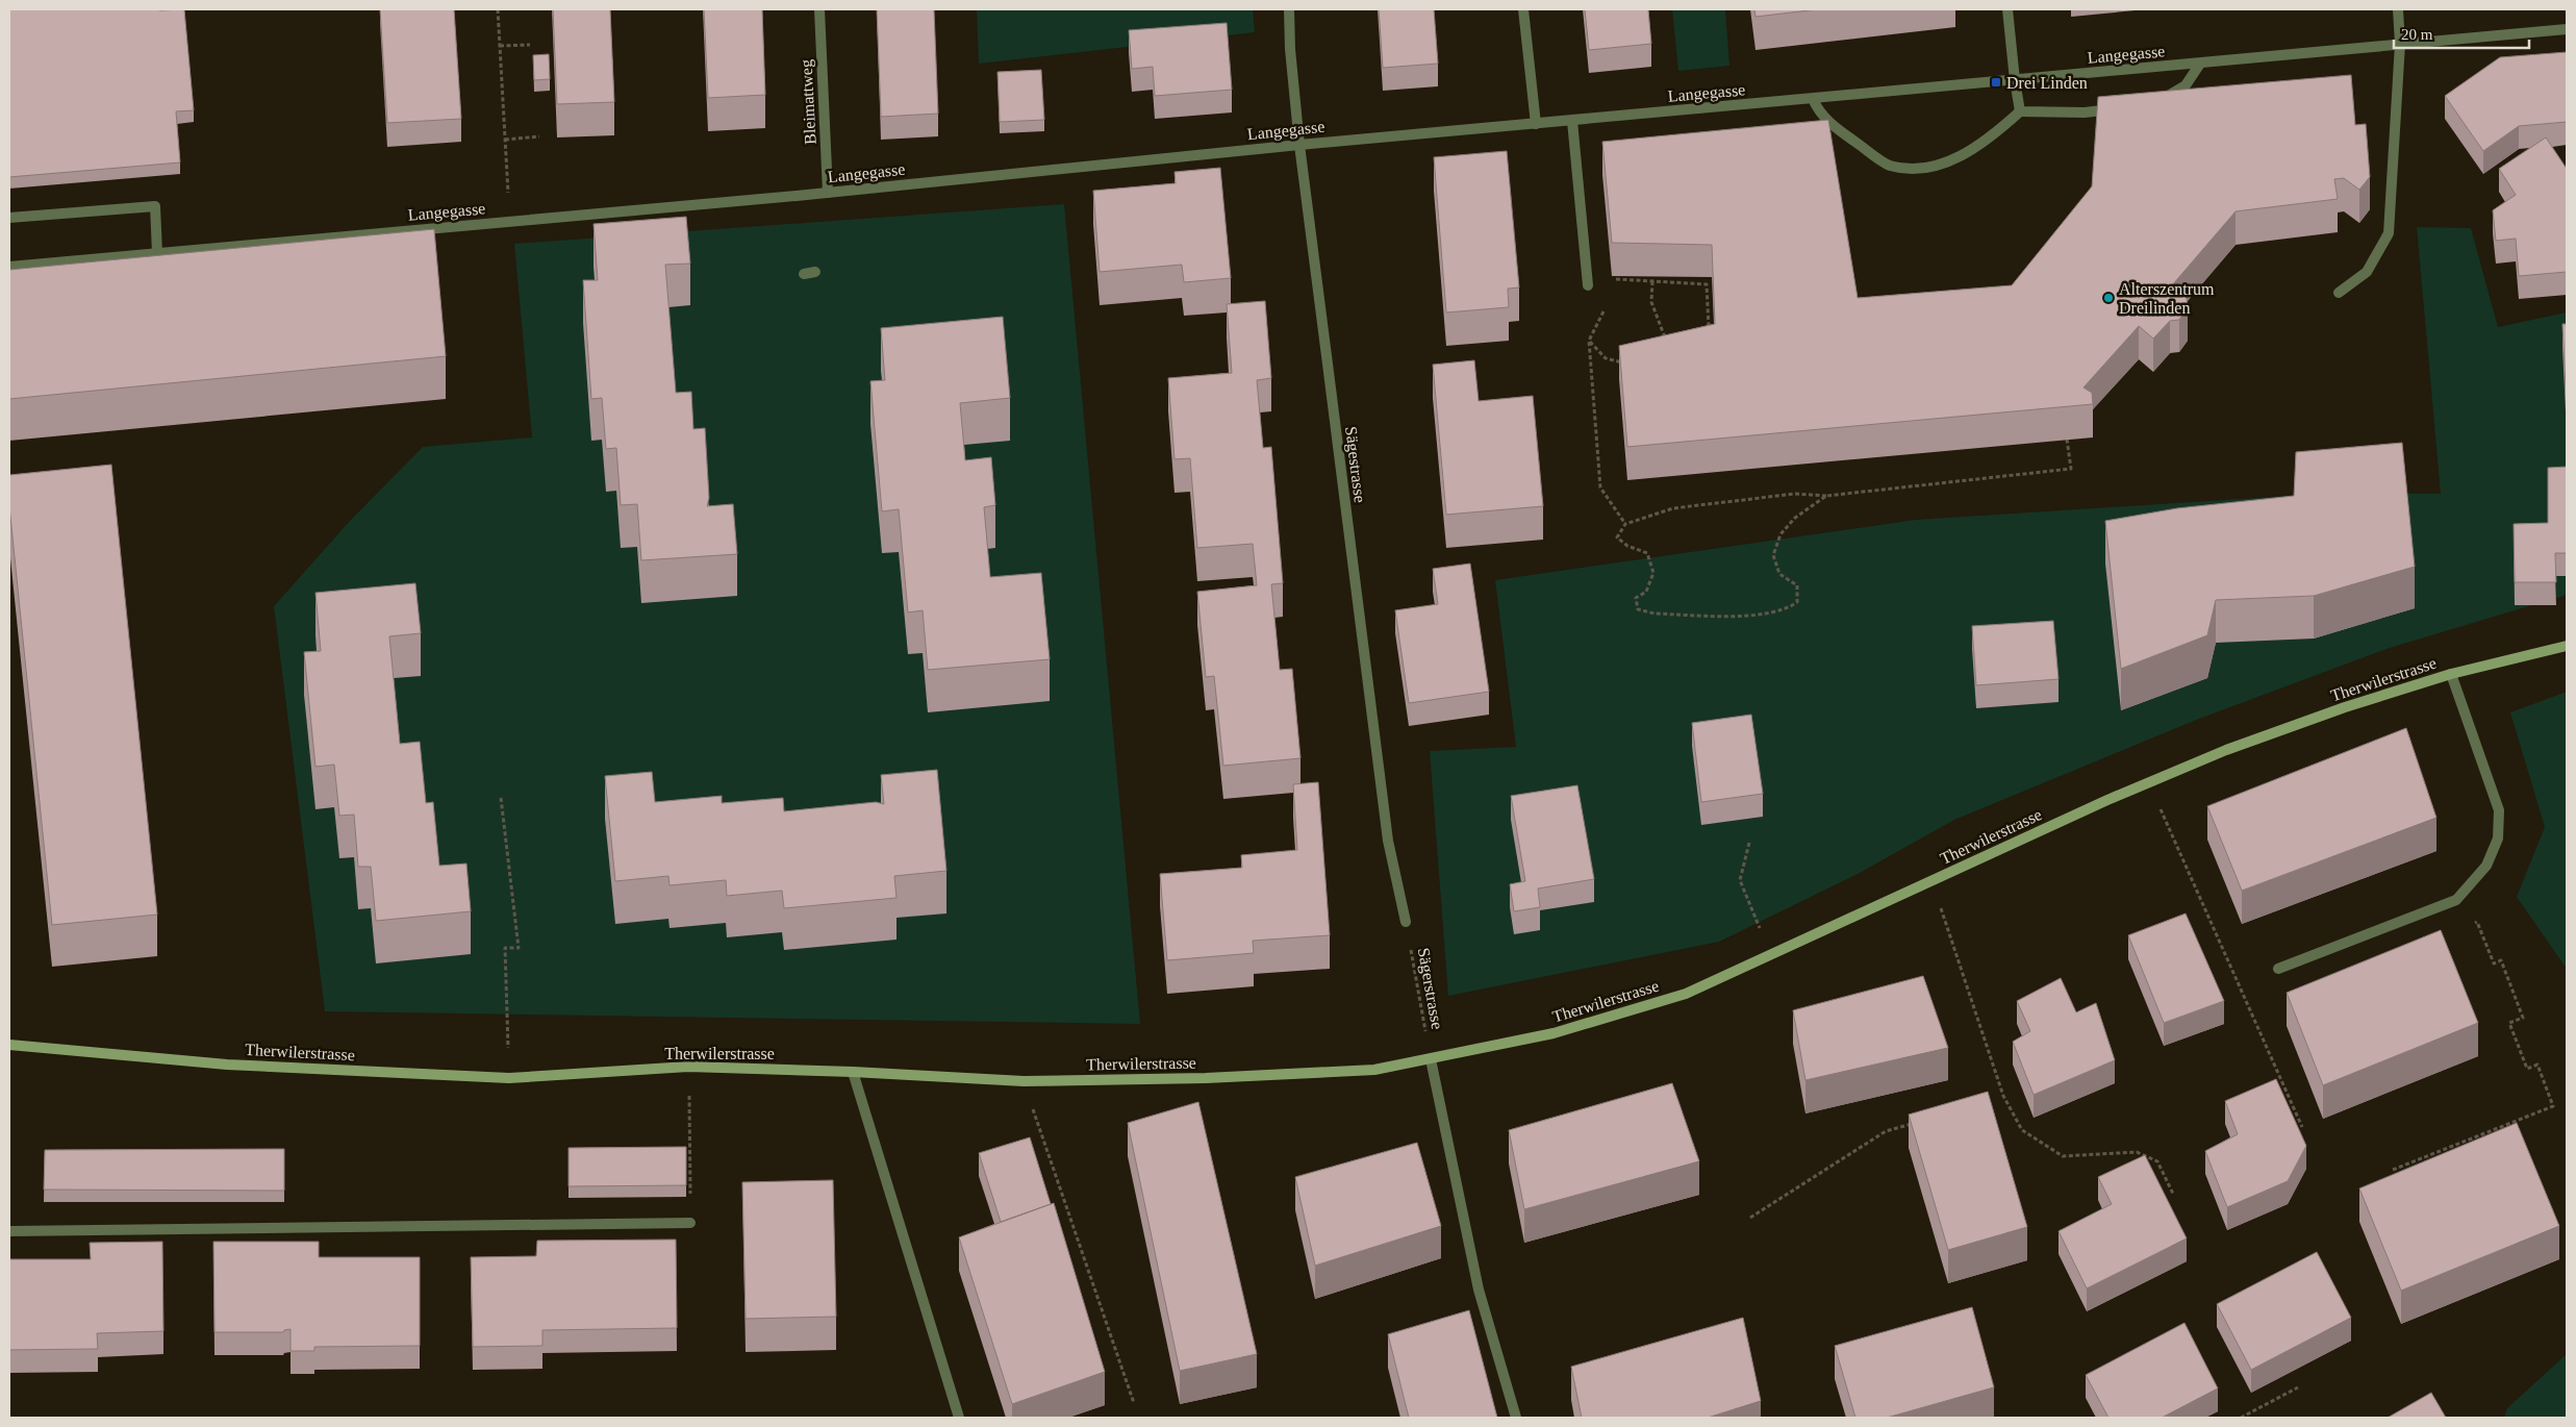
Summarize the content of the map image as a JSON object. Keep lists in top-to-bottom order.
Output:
{
  "streets": {
    "main road": ["Therwilerstrasse"],
    "street": ["Langegasse", "Bleimattweg", "Sägestrasse"],
    "path": ["Sägerstrasse"]
  },
  "crossings": [
    ["Langegasse", "Bleimattweg"],
    ["Langegasse", "Sägestrasse"],
    ["Sägestrasse", "Sägerstrasse"],
    ["Therwilerstrasse", "Sägerstrasse"]
  ],
  "places": {
    "transit": ["Drei Linden"],
    "other": ["Alterszentrum Dreilinden"]
  },
  "scale_bar": "20 m"
}
